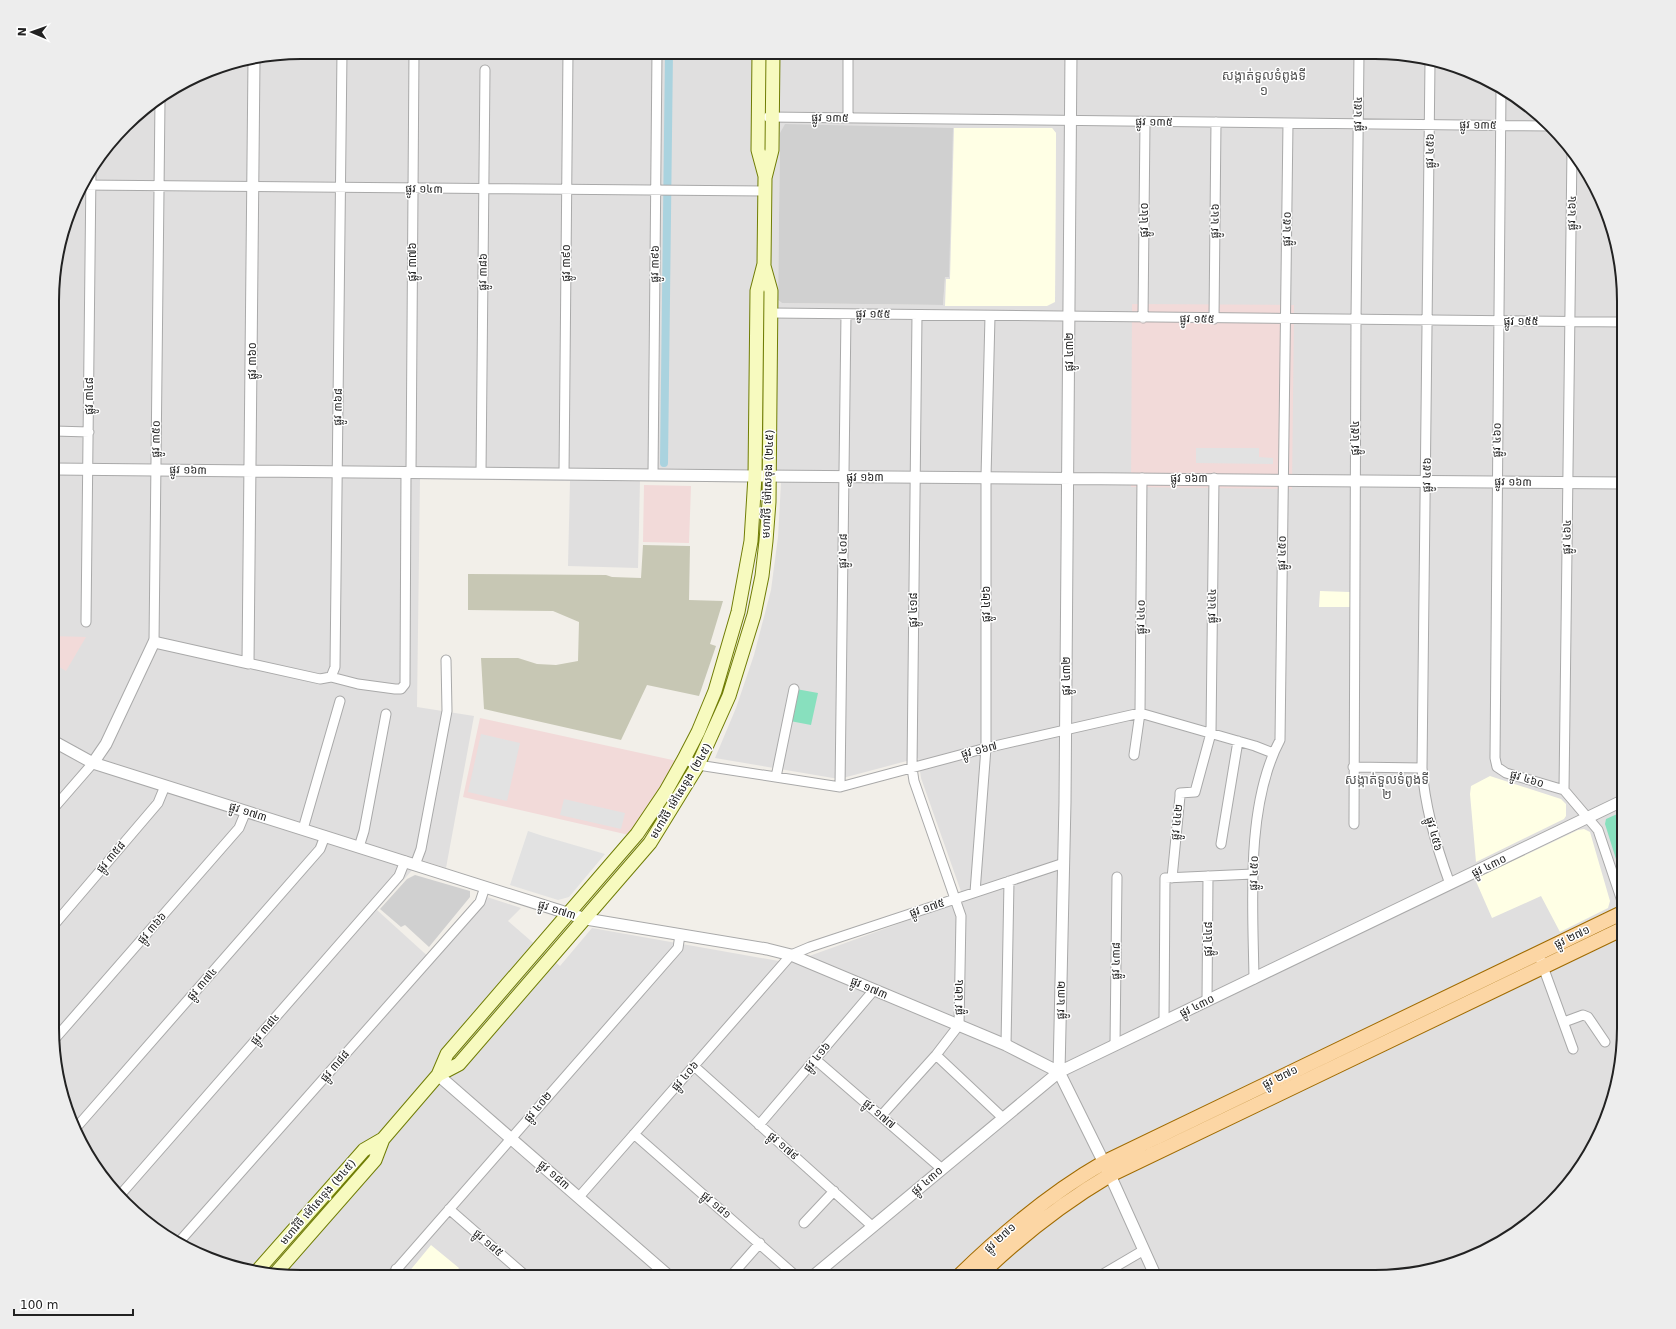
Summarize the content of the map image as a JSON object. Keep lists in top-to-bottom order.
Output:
{
  "streets": {
    "main road": ["មហាវិថី ម៉ៅសេទុង (២៤៥)", "ផ្លូវ ២៧១"],
    "street": [
      "ផ្លូវ ៤៥៤",
      "ផ្លូវ ១៣៥",
      "ផ្លូវ ៤៥៦",
      "ផ្លូវ ១៤៣",
      "ផ្លូវ ៤៦៤",
      "ផ្លូវ ៤៤០",
      "ផ្លូវ ៤៤៦",
      "ផ្លូវ ៤៥០",
      "ផ្លូវ ៣៧៦",
      "ផ្លូវ ៣៩០",
      "ផ្លូវ ៣៩៦",
      "ផ្លូវ ៣៨៦",
      "ផ្លូវ ១៥៥",
      "ផ្លូវ ៤៣២",
      "ផ្លូវ ៣៦០",
      "ផ្លូវ ៣៤៨",
      "ផ្លូវ ៣៦៨",
      "ផ្លូវ ៣៥០",
      "ផ្លូវ ៤៦០",
      "ផ្លូវ ១៦៣",
      "ផ្លូវ ៤០៨",
      "ផ្លូវ ៤២៦",
      "ផ្លូវ ៤៤៤",
      "ផ្លូវ ៤១៨",
      "ផ្លូវ ១៦៧",
      "ផ្លូវ ១៧៣",
      "ផ្លូវ ៤៤២",
      "ផ្លូវ ៣៥៨",
      "ផ្លូវ ៤៣០",
      "ផ្លូវ ១៧៥",
      "ផ្លូវ ៣៦៦",
      "ផ្លូវ ៤៤៨",
      "ផ្លូវ ៤៣៨",
      "ផ្លូវ ៣៧៤",
      "ផ្លូវ ៤២៤",
      "ផ្លូវ ៣៨៤",
      "ផ្លូវ ៤១៦",
      "ផ្លូវ ៣៨៨",
      "ផ្លូវ ៤០៦",
      "ផ្លូវ ៤០២",
      "ផ្លូវ ១៧៧",
      "ផ្លូវ ១៧៩",
      "ផ្លូវ ១៨៣",
      "ផ្លូវ ១៨១",
      "ផ្លូវ ១៨៥"
    ]
  },
  "crossings": [
    ["ផ្លូវ ៤៥៤", "ផ្លូវ ១៣៥"],
    ["ផ្លូវ ៤៥៤", "ផ្លូវ ១៥៥"],
    ["ផ្លូវ ៤៥៤", "ផ្លូវ ១៦៣"],
    ["ផ្លូវ ១៣៥", "ផ្លូវ ៤៥៦"],
    ["ផ្លូវ ១៣៥", "ផ្លូវ ៤៤០"],
    ["ផ្លូវ ១៣៥", "ផ្លូវ ៤៤៦"],
    ["ផ្លូវ ១៣៥", "ផ្លូវ ៤៥០"],
    ["ផ្លូវ ១៣៥", "ផ្លូវ ៤៣២"],
    ["ផ្លូវ ១៣៥", "ផ្លូវ ៤៦០"],
    ["ផ្លូវ ១៣៥", "មហាវិថី ម៉ៅសេទុង (២៤៥)"],
    ["ផ្លូវ ៤៥៦", "ផ្លូវ ១៥៥"],
    ["ផ្លូវ ៤៥៦", "ផ្លូវ ១៦៣"],
    ["ផ្លូវ ៤៥៦", "ផ្លូវ ៤៣០"],
    ["ផ្លូវ ១៤៣", "ផ្លូវ ៣៧៦"],
    ["ផ្លូវ ១៤៣", "ផ្លូវ ៣៩០"],
    ["ផ្លូវ ១៤៣", "ផ្លូវ ៣៩៦"],
    ["ផ្លូវ ១៤៣", "ផ្លូវ ៣៨៦"],
    ["ផ្លូវ ១៤៣", "ផ្លូវ ៣៦០"],
    ["ផ្លូវ ១៤៣", "ផ្លូវ ៣៦៨"],
    ["ផ្លូវ ១៤៣", "ផ្លូវ ៣៥០"],
    ["ផ្លូវ ១៤៣", "មហាវិថី ម៉ៅសេទុង (២៤៥)"],
    ["ផ្លូវ ៤៦៤", "ផ្លូវ ១៥៥"],
    ["ផ្លូវ ៤៦៤", "ផ្លូវ ៤៦០"],
    ["ផ្លូវ ៤៦៤", "ផ្លូវ ១៦៣"],
    ["ផ្លូវ ៤៤០", "ផ្លូវ ១៥៥"],
    ["ផ្លូវ ៤៤០", "ផ្លូវ ១៦៣"],
    ["ផ្លូវ ៤៤០", "ផ្លូវ ១៦៧"],
    ["ផ្លូវ ៤៤៦", "ផ្លូវ ១៥៥"],
    ["ផ្លូវ ៤៥០", "ផ្លូវ ១៥៥"],
    ["ផ្លូវ ៤៥០", "ផ្លូវ ១៦៣"],
    ["ផ្លូវ ៤៥០", "ផ្លូវ ១៦៧"],
    ["ផ្លូវ ៤៥០", "ផ្លូវ ៤៣០"],
    ["ផ្លូវ ៣៧៦", "ផ្លូវ ៣៦៨"],
    ["ផ្លូវ ៣៧៦", "ផ្លូវ ១៦៣"],
    ["ផ្លូវ ៣៩០", "ផ្លូវ ១៦៣"],
    ["ផ្លូវ ៣៩៦", "ផ្លូវ ១៦៣"],
    ["ផ្លូវ ៣៨៦", "ផ្លូវ ១៦៣"],
    ["ផ្លូវ ១៥៥", "ផ្លូវ ៤៣២"],
    ["ផ្លូវ ១៥៥", "ផ្លូវ ៤៦០"],
    ["ផ្លូវ ១៥៥", "មហាវិថី ម៉ៅសេទុង (២៤៥)"],
    ["ផ្លូវ ១៥៥", "ផ្លូវ ៤០៨"],
    ["ផ្លូវ ១៥៥", "ផ្លូវ ៤២៦"],
    ["ផ្លូវ ១៥៥", "ផ្លូវ ៤១៨"],
    ["ផ្លូវ ៤៣២", "ផ្លូវ ១៦៣"],
    ["ផ្លូវ ៤៣២", "ផ្លូវ ១៦៧"],
    ["ផ្លូវ ៤៣២", "ផ្លូវ ១៧៣"],
    ["ផ្លូវ ៤៣២", "ផ្លូវ ៤៣០"],
    ["ផ្លូវ ៤៣២", "ផ្លូវ ១៧៥"],
    ["ផ្លូវ ៤៣២", "ផ្លូវ ២៧១"],
    ["ផ្លូវ ៣៦០", "ផ្លូវ ១៦៣"],
    ["ផ្លូវ ៣៤៨", "ផ្លូវ ១៦៣"],
    ["ផ្លូវ ៣៦៨", "ផ្លូវ ១៦៣"],
    ["ផ្លូវ ៣៥០", "ផ្លូវ ១៦៣"],
    ["ផ្លូវ ៣៥០", "ផ្លូវ ១៧៣"],
    ["ផ្លូវ ៤៦០", "ផ្លូវ ១៦៣"],
    ["ផ្លូវ ១៦៣", "មហាវិថី ម៉ៅសេទុង (២៤៥)"],
    ["ផ្លូវ ១៦៣", "ផ្លូវ ៤០៨"],
    ["ផ្លូវ ១៦៣", "ផ្លូវ ៤២៦"],
    ["ផ្លូវ ១៦៣", "ផ្លូវ ៤៤៤"],
    ["ផ្លូវ ១៦៣", "ផ្លូវ ៤១៨"],
    ["មហាវិថី ម៉ៅសេទុង (២៤៥)", "ផ្លូវ ១៦៧"],
    ["មហាវិថី ម៉ៅសេទុង (២៤៥)", "ផ្លូវ ១៧៣"],
    ["មហាវិថី ម៉ៅសេទុង (២៤៥)", "ផ្លូវ ១៨៣"],
    ["ផ្លូវ ៤០៨", "ផ្លូវ ១៦៧"],
    ["ផ្លូវ ៤២៦", "ផ្លូវ ១៦៧"],
    ["ផ្លូវ ៤២៦", "ផ្លូវ ១៧៥"],
    ["ផ្លូវ ៤៤៤", "ផ្លូវ ១៦៧"],
    ["ផ្លូវ ៤៤៤", "ផ្លូវ ៤៤២"],
    ["ផ្លូវ ៤១៨", "ផ្លូវ ១៦៧"],
    ["ផ្លូវ ៤១៨", "ផ្លូវ ១៧៥"],
    ["ផ្លូវ ៤១៨", "ផ្លូវ ៤២៤"],
    ["ផ្លូវ ១៦៧", "ផ្លូវ ៤៤២"],
    ["ផ្លូវ ១៧៣", "ផ្លូវ ៣៥៨"],
    ["ផ្លូវ ១៧៣", "ផ្លូវ ៤៣០"],
    ["ផ្លូវ ១៧៣", "ផ្លូវ ១៧៥"],
    ["ផ្លូវ ១៧៣", "ផ្លូវ ៣៦៦"],
    ["ផ្លូវ ១៧៣", "ផ្លូវ ៣៧៤"],
    ["ផ្លូវ ១៧៣", "ផ្លូវ ៤២៤"],
    ["ផ្លូវ ១៧៣", "ផ្លូវ ៣៨៤"],
    ["ផ្លូវ ១៧៣", "ផ្លូវ ៤១៦"],
    ["ផ្លូវ ១៧៣", "ផ្លូវ ៣៨៨"],
    ["ផ្លូវ ១៧៣", "ផ្លូវ ៤០៦"],
    ["ផ្លូវ ១៧៣", "ផ្លូវ ៤០២"],
    ["ផ្លូវ ៤៤២", "ផ្លូវ ៤៣០"],
    ["ផ្លូវ ៤៣០", "ផ្លូវ ៤៤៨"],
    ["ផ្លូវ ៤៣០", "ផ្លូវ ៤៣៨"],
    ["ផ្លូវ ៤៣០", "ផ្លូវ ១៧៧"],
    ["ផ្លូវ ៤៣០", "ផ្លូវ ១៧៩"],
    ["ផ្លូវ ១៧៥", "ផ្លូវ ៤២៤"],
    ["ផ្លូវ ១៧៥", "ផ្លូវ ៤០៦"],
    ["ផ្លូវ ៤២៤", "ផ្លូវ ១៧៧"],
    ["ផ្លូវ ៤១៦", "ផ្លូវ ១៧៧"],
    ["ផ្លូវ ៤១៦", "ផ្លូវ ១៧៩"],
    ["ផ្លូវ ៤០៦", "ផ្លូវ ១៧៩"],
    ["ផ្លូវ ៤០៦", "ផ្លូវ ១៨៣"],
    ["ផ្លូវ ៤០៦", "ផ្លូវ ១៨១"],
    ["ផ្លូវ ៤០២", "ផ្លូវ ១៨៣"],
    ["ផ្លូវ ៤០២", "ផ្លូវ ១៨៥"]
  ],
  "districts": ["សង្កាត់ទួលទំពូងទី ១", "សង្កាត់ទួលទំពូងទី ២"],
  "scale_bar": "100 m",
  "north": "left"
}
